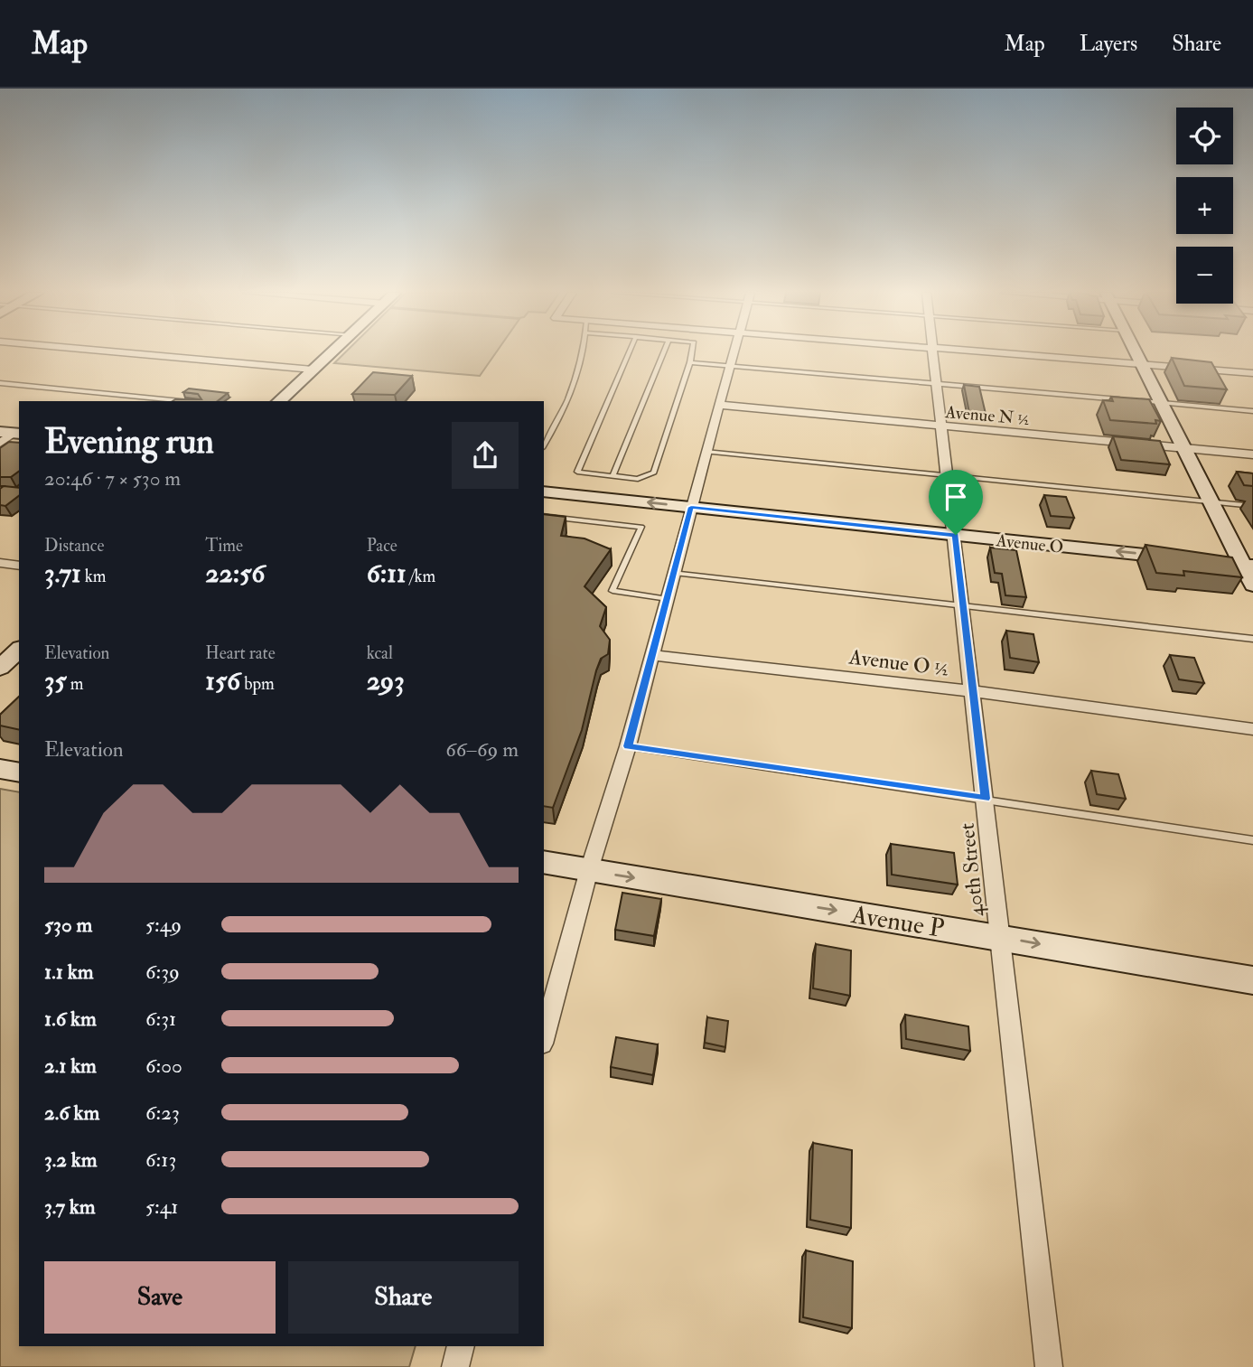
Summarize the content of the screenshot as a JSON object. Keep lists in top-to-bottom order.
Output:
{
  "streets": {
    "main road": ["Avenue O", "Avenue P"],
    "street": ["Avenue N ½", "Avenue O ½", "40th Street"]
  },
  "crossings": [
    ["Avenue N ½", "40th Street"],
    ["Avenue O", "40th Street"],
    ["Avenue O ½", "40th Street"],
    ["40th Street", "Avenue P"]
  ],
  "one_way": ["Avenue O", "Avenue P"],
  "page": {
    "header": "Map",
    "nav": ["Map", "Layers", "Share"],
    "map_buttons": ["+", "−"],
    "heading": ["Evening run", "20:46 · 7 × 530 m"],
    "stats": [
      ["Distance", "3.71 km"],
      ["Time", "22:56"],
      ["Pace", "6:11 /km"],
      ["Elevation", "35 m"],
      ["Heart rate", "156 bpm"],
      ["kcal", "293"]
    ],
    "chart": ["Elevation", "66–69 m"],
    "list": [
      {
        "name": "530 m",
        "note": "5:49"
      },
      {
        "name": "1.1 km",
        "note": "6:39"
      },
      {
        "name": "1.6 km",
        "note": "6:31"
      },
      {
        "name": "2.1 km",
        "note": "6:00"
      },
      {
        "name": "2.6 km",
        "note": "6:23"
      },
      {
        "name": "3.2 km",
        "note": "6:13"
      },
      {
        "name": "3.7 km",
        "note": "5:41"
      }
    ],
    "buttons": ["Save", "Share"]
  }
}
